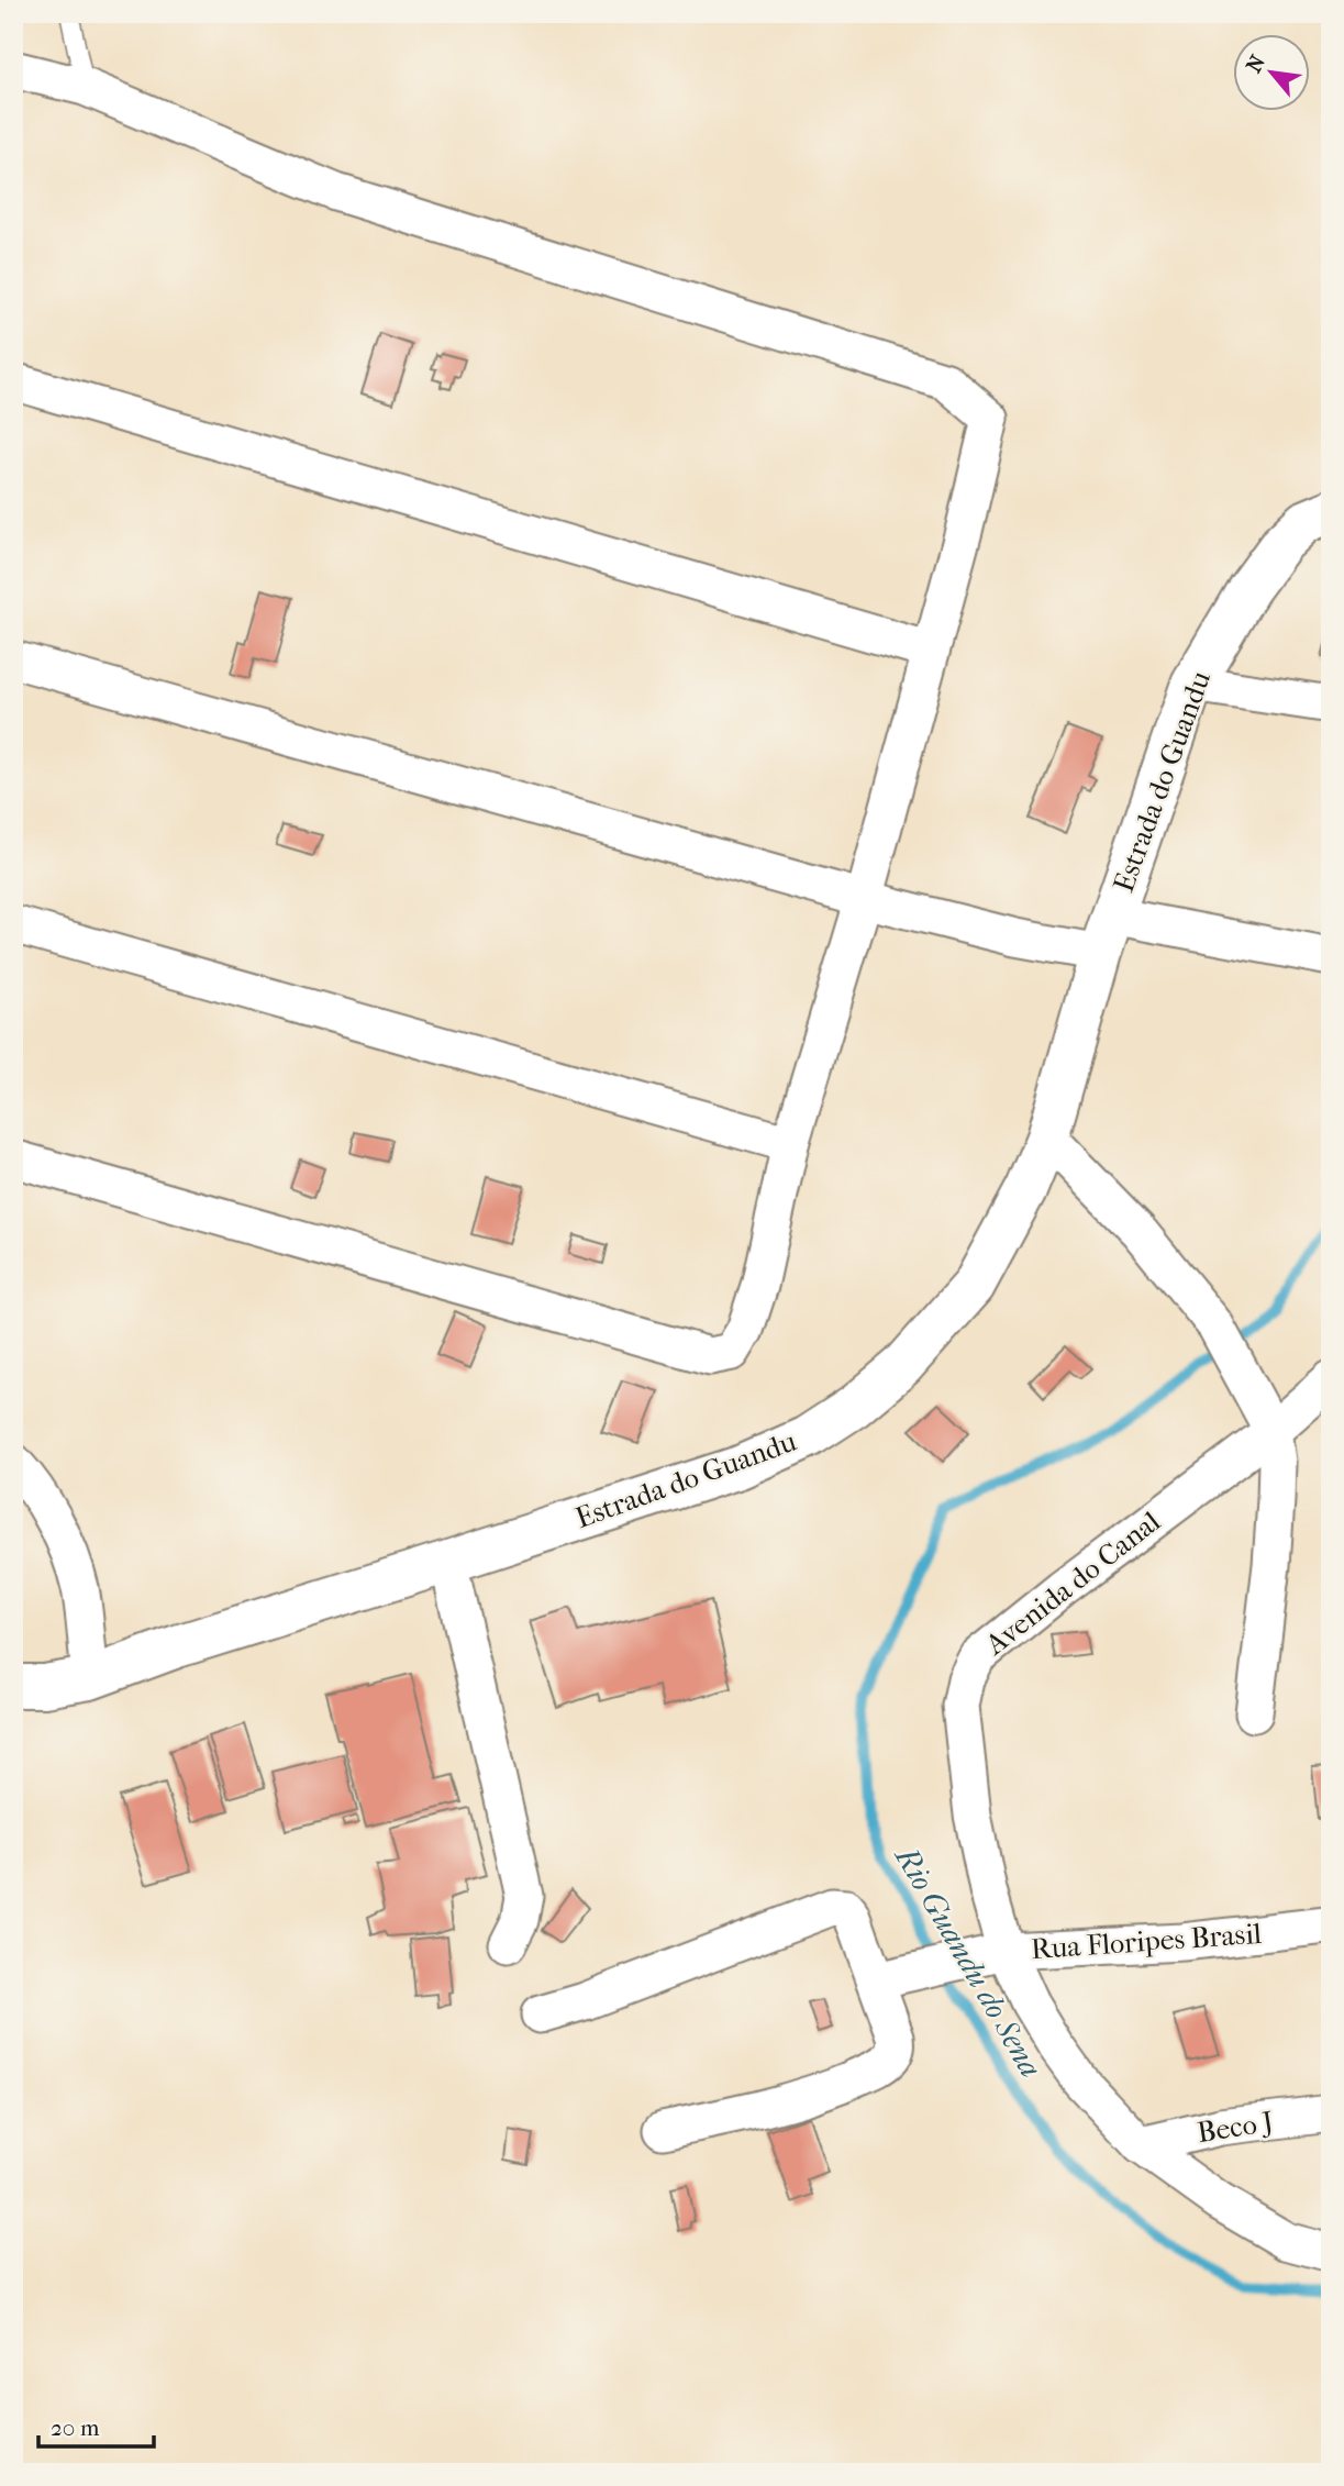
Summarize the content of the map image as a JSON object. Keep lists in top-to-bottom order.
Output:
{
  "streets": {
    "street": [
      "Estrada do Guandu",
      "Avenida do Canal",
      "Rua Floripes Brasil",
      "Beco J"
    ]
  },
  "crossings": [
    ["Avenida do Canal", "Rua Floripes Brasil"],
    ["Avenida do Canal", "Beco J"]
  ],
  "water": ["Rio Guandu do Sena"],
  "scale_bar": "20 m",
  "north": "top left"
}
